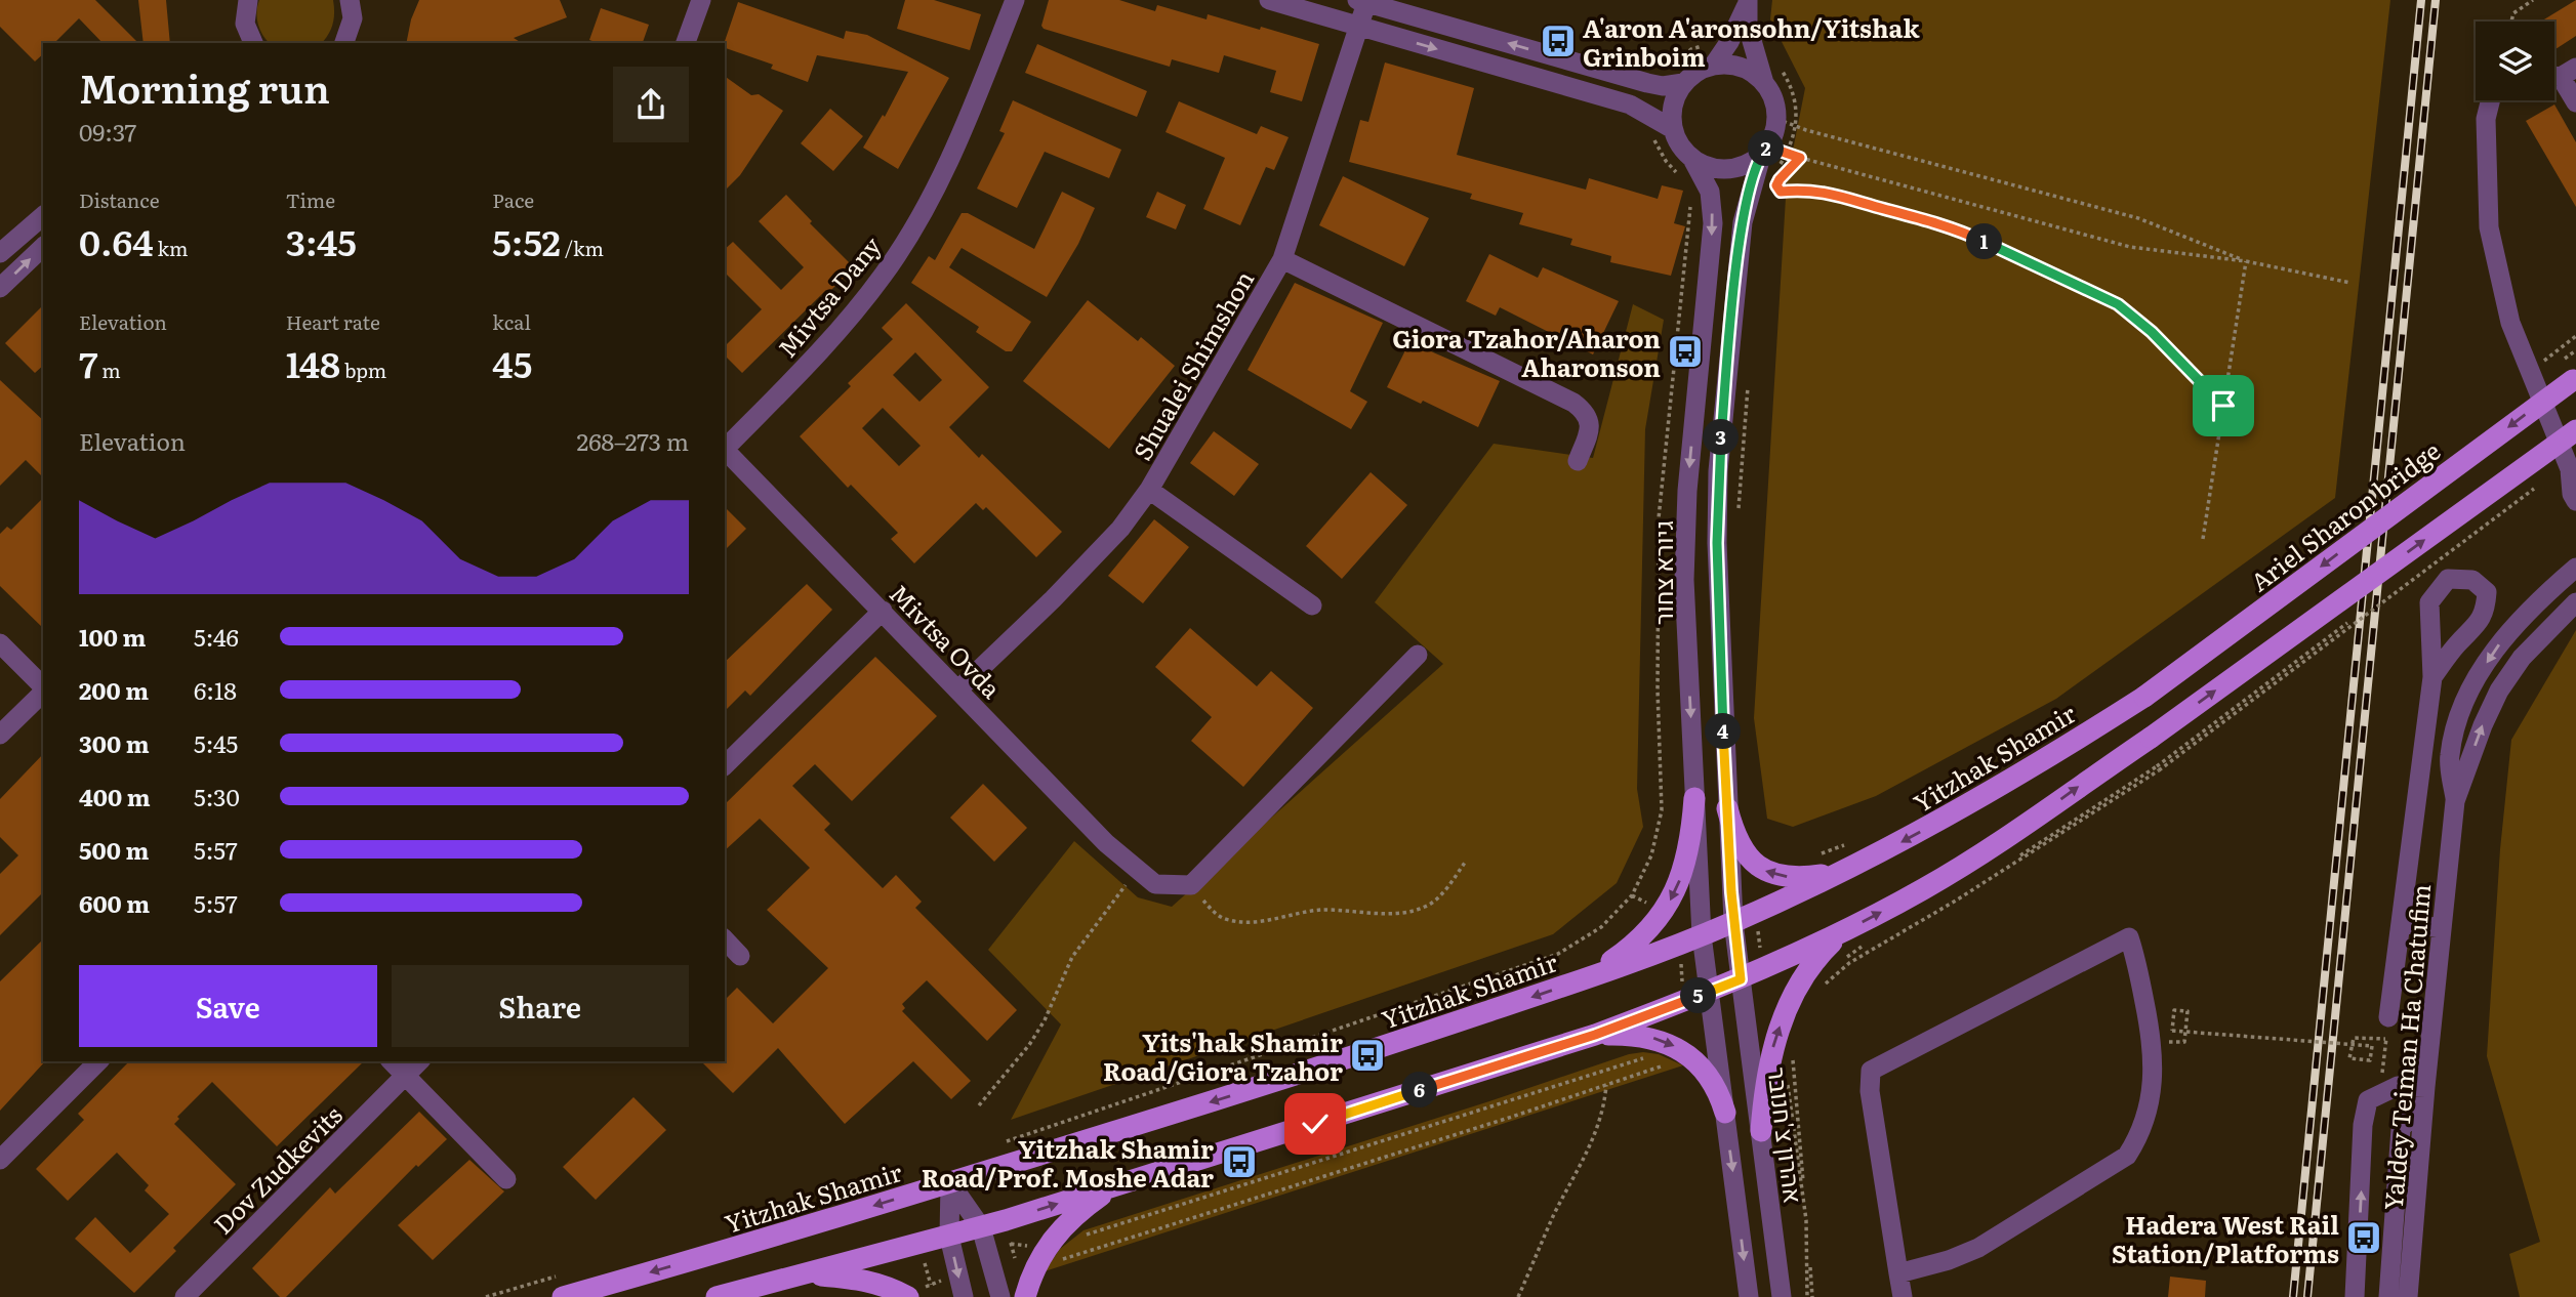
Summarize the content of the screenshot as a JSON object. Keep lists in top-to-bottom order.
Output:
{
  "streets": {
    "main road": ["Ariel Sharon bridge", "Yitzhak Shamir"],
    "street": [
      "Mivtsa Dany",
      "Shualei Shimshon",
      "גיורא צחור",
      "Mivtsa Ovda",
      "Yaldey Teiman Ha Chatufim",
      "אהרון צ'חנובר",
      "Dov Zudkevits"
    ]
  },
  "crossings": [
    ["Shualei Shimshon", "Mivtsa Ovda"],
    ["Ariel Sharon bridge", "Yitzhak Shamir"],
    ["גיורא צחור", "Yitzhak Shamir"]
  ],
  "places": {
    "bus stop": [
      "A'aron A'aronsohn/Yitshak Grinboim",
      "Giora Tzahor/Aharon Aharonson",
      "Yits'hak Shamir Road/Giora Tzahor",
      "Yitzhak Shamir Road/Prof. Moshe Adar",
      "Hadera West Rail Station/Platforms"
    ]
  },
  "page": {
    "heading": ["Morning run", "09:37"],
    "pins": [
      "2",
      "1",
      "3",
      "4",
      "5",
      "6"
    ],
    "stats": [
      ["Distance", "0.64 km"],
      ["Time", "3:45"],
      ["Pace", "5:52 /km"],
      ["Elevation", "7 m"],
      ["Heart rate", "148 bpm"],
      ["kcal", "45"]
    ],
    "chart": ["Elevation", "268–273 m"],
    "list": [
      {
        "name": "100 m",
        "note": "5:46"
      },
      {
        "name": "200 m",
        "note": "6:18"
      },
      {
        "name": "300 m",
        "note": "5:45"
      },
      {
        "name": "400 m",
        "note": "5:30"
      },
      {
        "name": "500 m",
        "note": "5:57"
      },
      {
        "name": "600 m",
        "note": "5:57"
      }
    ],
    "buttons": ["Save", "Share"]
  }
}
